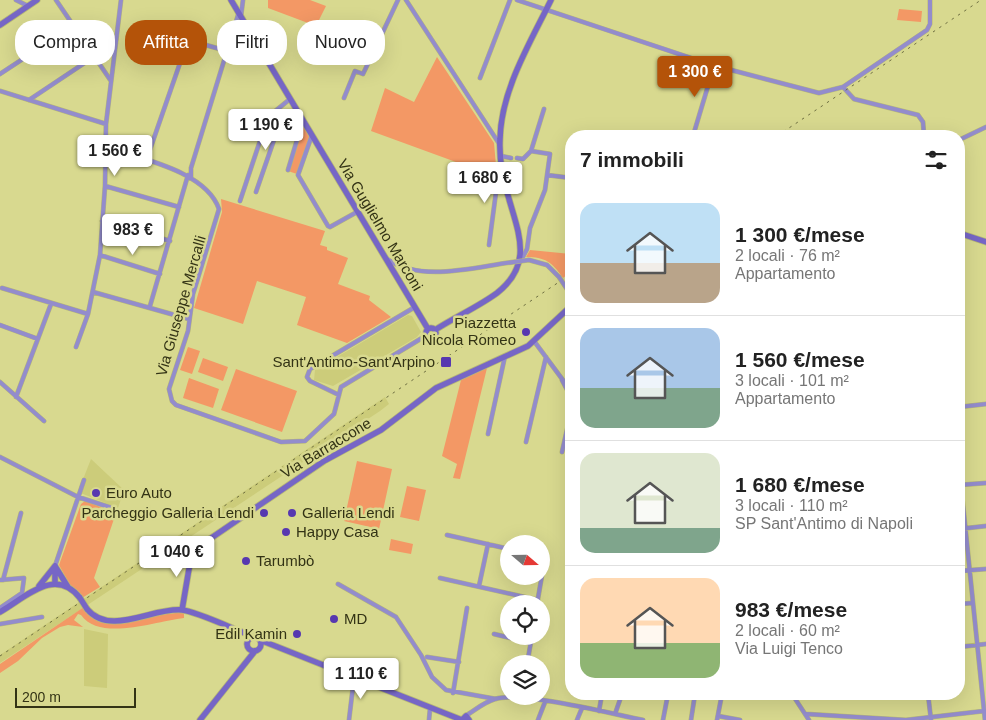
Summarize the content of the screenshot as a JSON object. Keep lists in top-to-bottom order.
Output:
{
  "streets": {
    "street": ["Via Guglielmo Marconi", "Via Giuseppe Mercalli", "Via Barraccone"]
  },
  "crossings": [
    ["Via Guglielmo Marconi", "Via Giuseppe Mercalli"]
  ],
  "places": {
    "other": [
      "Piazzetta Nicola Romeo",
      "Euro Auto",
      "Parcheggio Galleria Lendi",
      "Galleria Lendi",
      "Happy Casa",
      "Tarumbò",
      "MD",
      "Edil Kamin"
    ],
    "transit": ["Sant'Antimo-Sant'Arpino"]
  },
  "scale_bar": "200 m",
  "north": "right",
  "page": {
    "chip": [
      "Compra",
      "Affitta",
      "Filtri",
      "Nuovo"
    ],
    "price": [
      "1 300 €",
      "1 190 €",
      "1 560 €",
      "1 680 €",
      "983 €",
      "1 040 €",
      "1 110 €"
    ],
    "heading": "7 immobili",
    "list": [
      {
        "name": "1 300 €/mese",
        "note": "2 locali · 76 m² · Appartamento"
      },
      {
        "name": "1 560 €/mese",
        "note": "3 locali · 101 m² · Appartamento"
      },
      {
        "name": "1 680 €/mese",
        "note": "3 locali · 110 m² · SP Sant'Antimo di Napoli"
      },
      {
        "name": "983 €/mese",
        "note": "2 locali · 60 m² · Via Luigi Tenco"
      }
    ],
    "scale": "200 m"
  }
}
